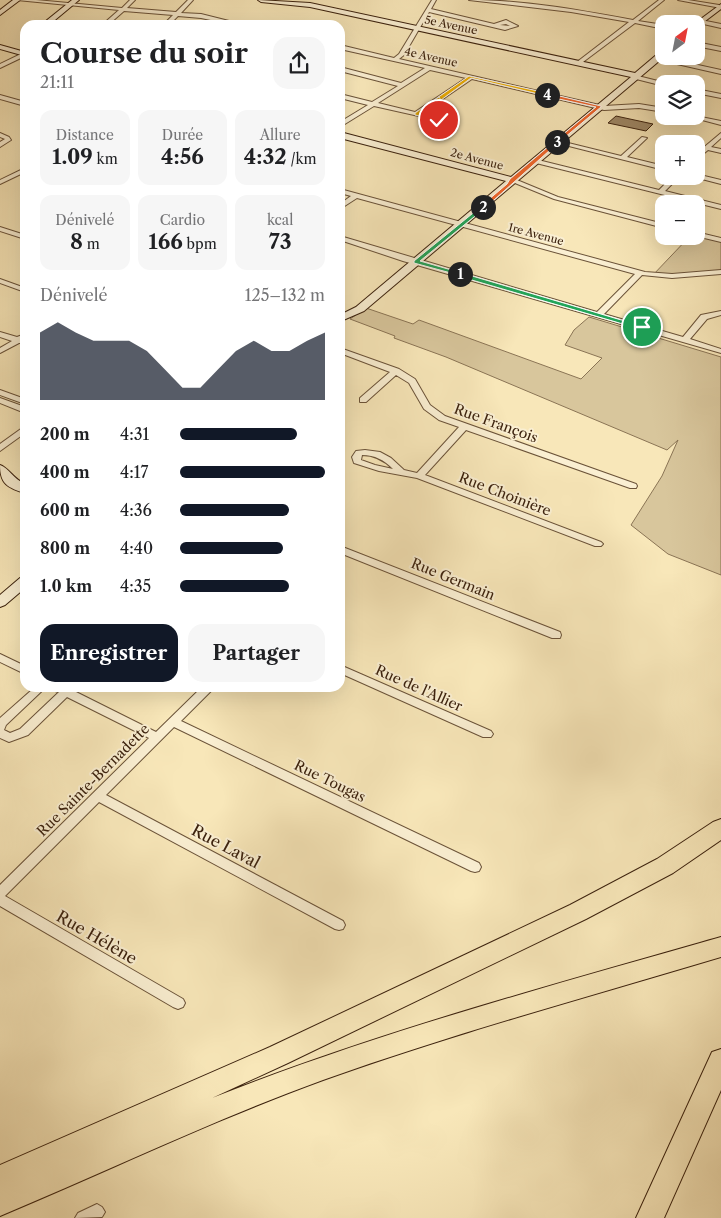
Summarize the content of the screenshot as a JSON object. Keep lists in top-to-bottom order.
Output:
{
  "streets": {
    "street": [
      "5e Avenue",
      "4e Avenue",
      "2e Avenue",
      "1re Avenue",
      "Rue François",
      "Rue Choinière",
      "Rue Germain",
      "Rue de l'Allier",
      "Rue Sainte-Bernadette",
      "Rue Tougas",
      "Rue Laval",
      "Rue Hélène"
    ]
  },
  "crossings": [
    ["Rue Sainte-Bernadette", "Rue Tougas"],
    ["Rue Sainte-Bernadette", "Rue Laval"]
  ],
  "north": "top right",
  "page": {
    "map_buttons": ["+", "−"],
    "heading": ["Course du soir", "21:11"],
    "pins": [
      "4",
      "3",
      "2",
      "1"
    ],
    "stats": [
      ["Distance", "1.09 km"],
      ["Durée", "4:56"],
      ["Allure", "4:32 /km"],
      ["Dénivelé", "8 m"],
      ["Cardio", "166 bpm"],
      ["kcal", "73"]
    ],
    "chart": ["Dénivelé", "125–132 m"],
    "list": [
      {
        "name": "200 m",
        "note": "4:31"
      },
      {
        "name": "400 m",
        "note": "4:17"
      },
      {
        "name": "600 m",
        "note": "4:36"
      },
      {
        "name": "800 m",
        "note": "4:40"
      },
      {
        "name": "1.0 km",
        "note": "4:35"
      }
    ],
    "buttons": ["Enregistrer", "Partager"]
  }
}
